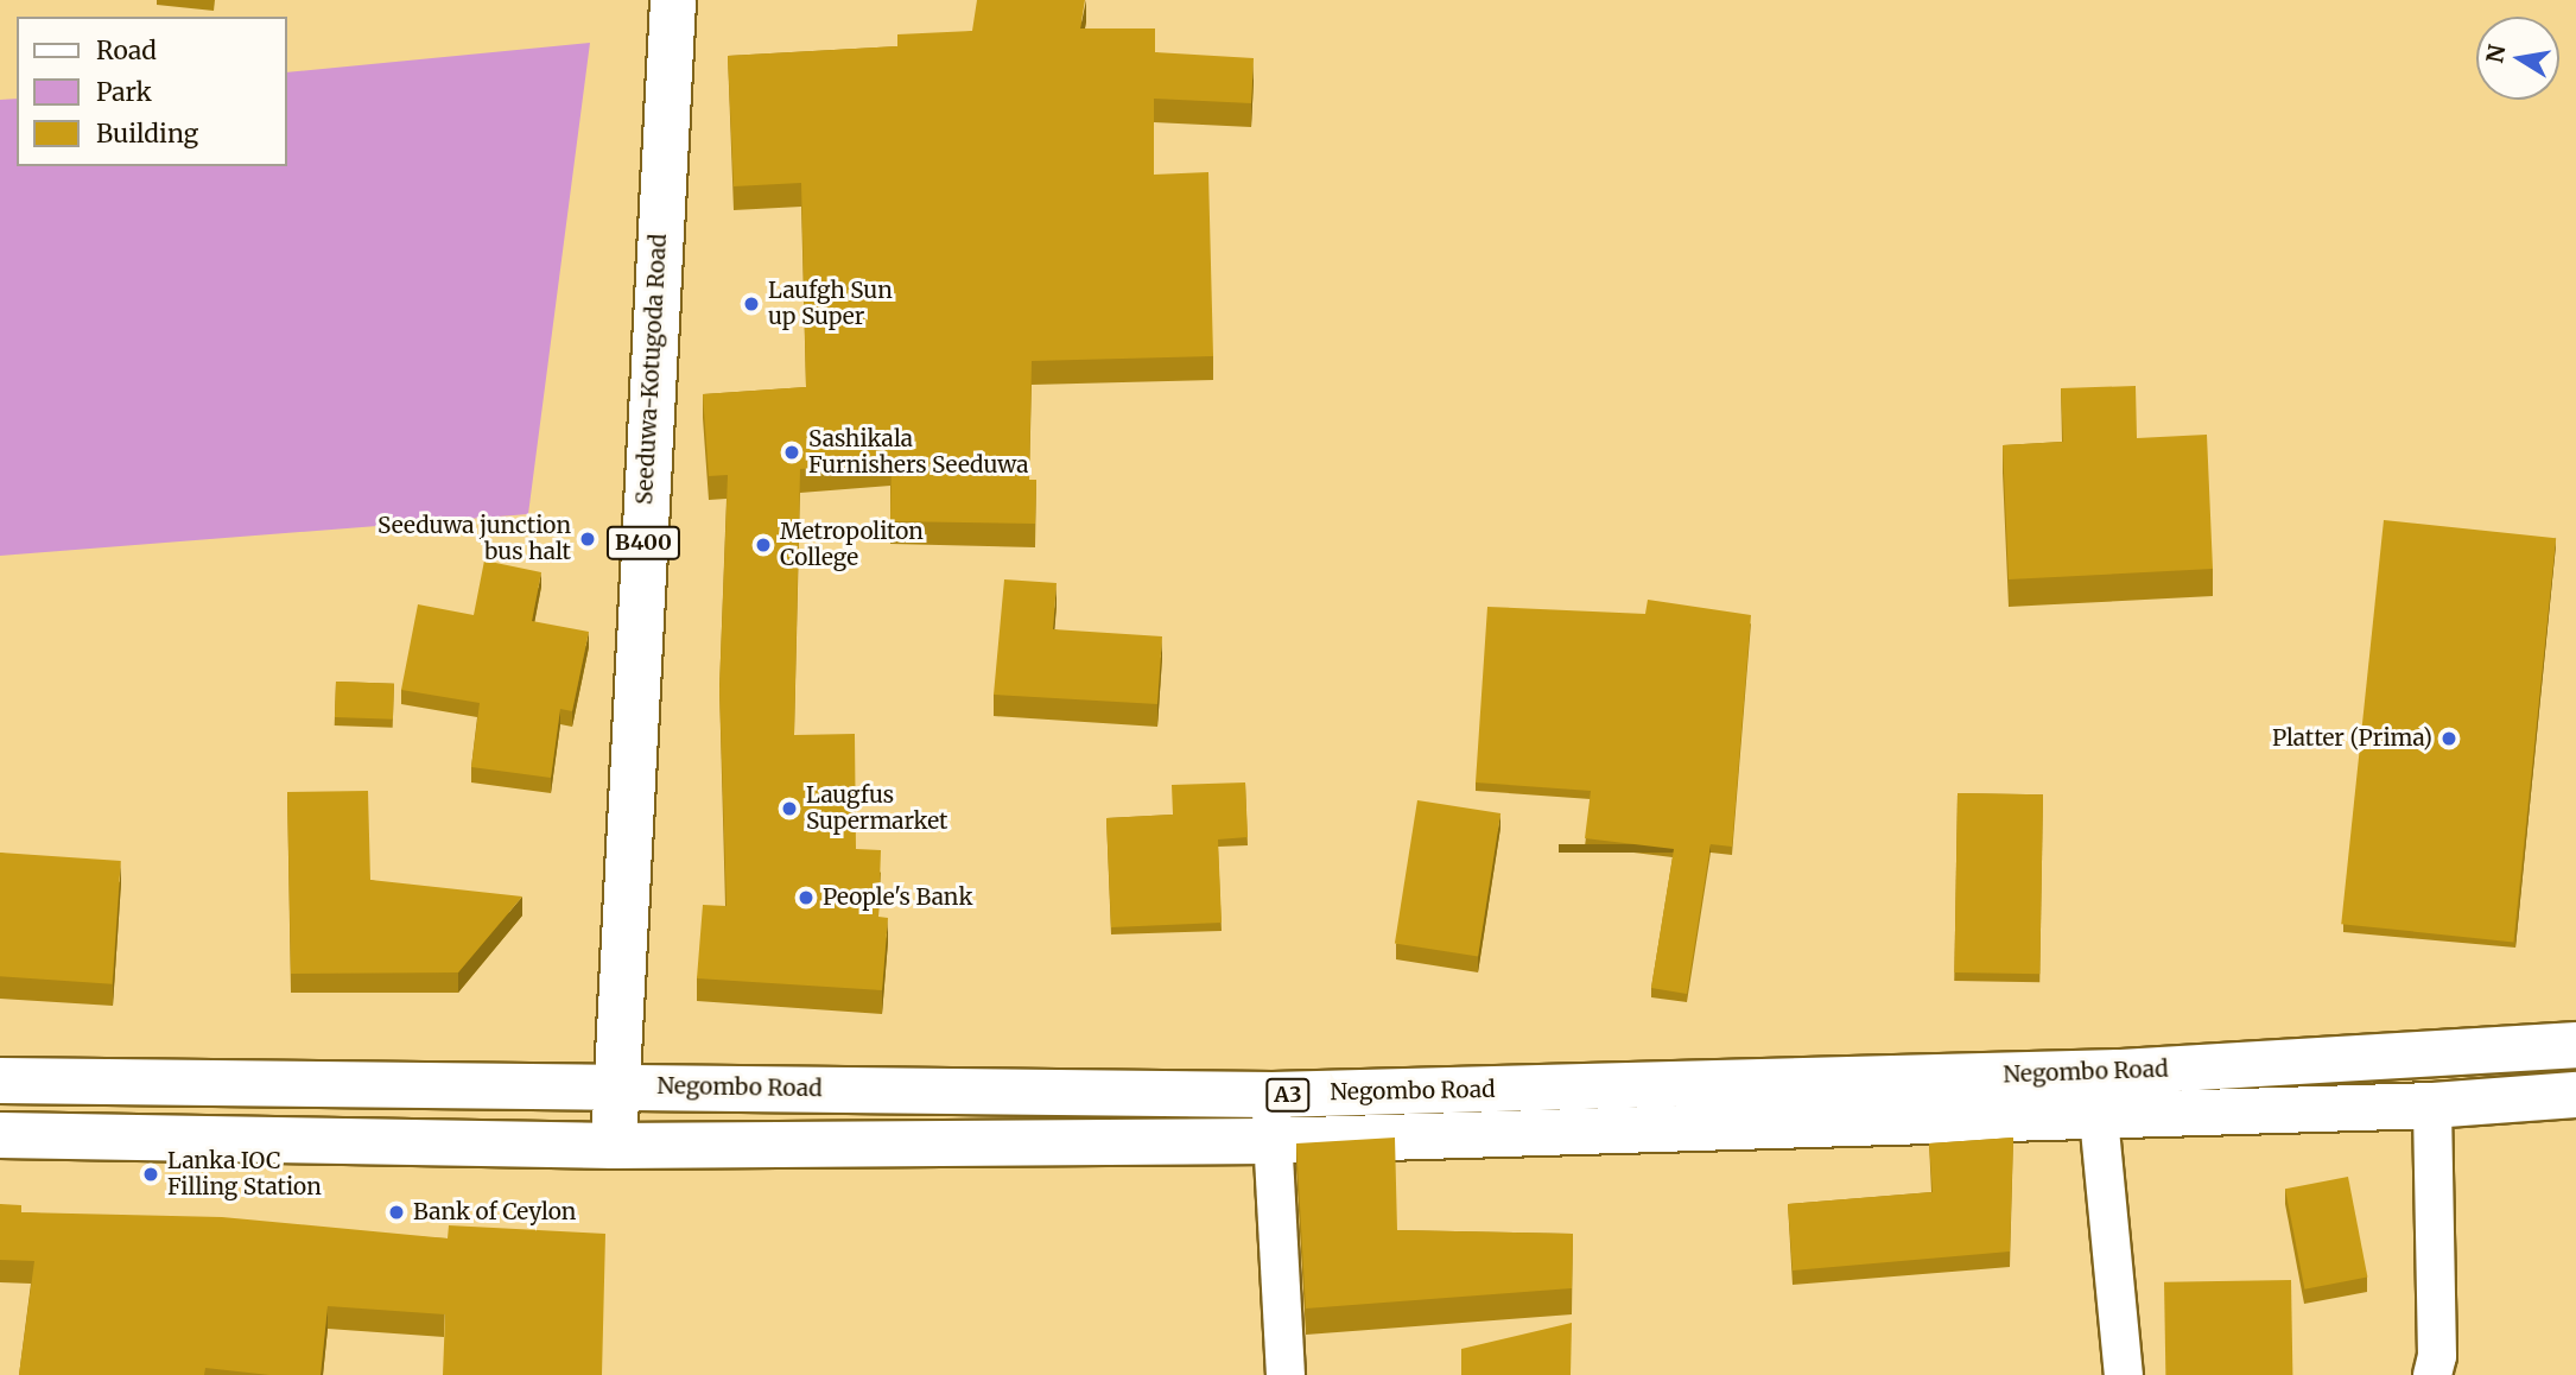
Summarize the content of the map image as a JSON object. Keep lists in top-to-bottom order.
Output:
{
  "streets": {
    "main road": [
      "Seeduwa-Kotugoda Road",
      "B400",
      "Negombo Road",
      "A3"
    ]
  },
  "crossings": [
    ["Seeduwa-Kotugoda Road", "Negombo Road"]
  ],
  "places": [
    "Laufgh Sun up Super",
    "Sashikala Furnishers Seeduwa",
    "Seeduwa junction bus halt",
    "Metropoliton College",
    "Platter (Prima)",
    "Laugfus Supermarket",
    "People's Bank",
    "Lanka IOC Filling Station",
    "Bank of Ceylon"
  ],
  "legend": ["Road", "Park", "Building"],
  "north": "left"
}
